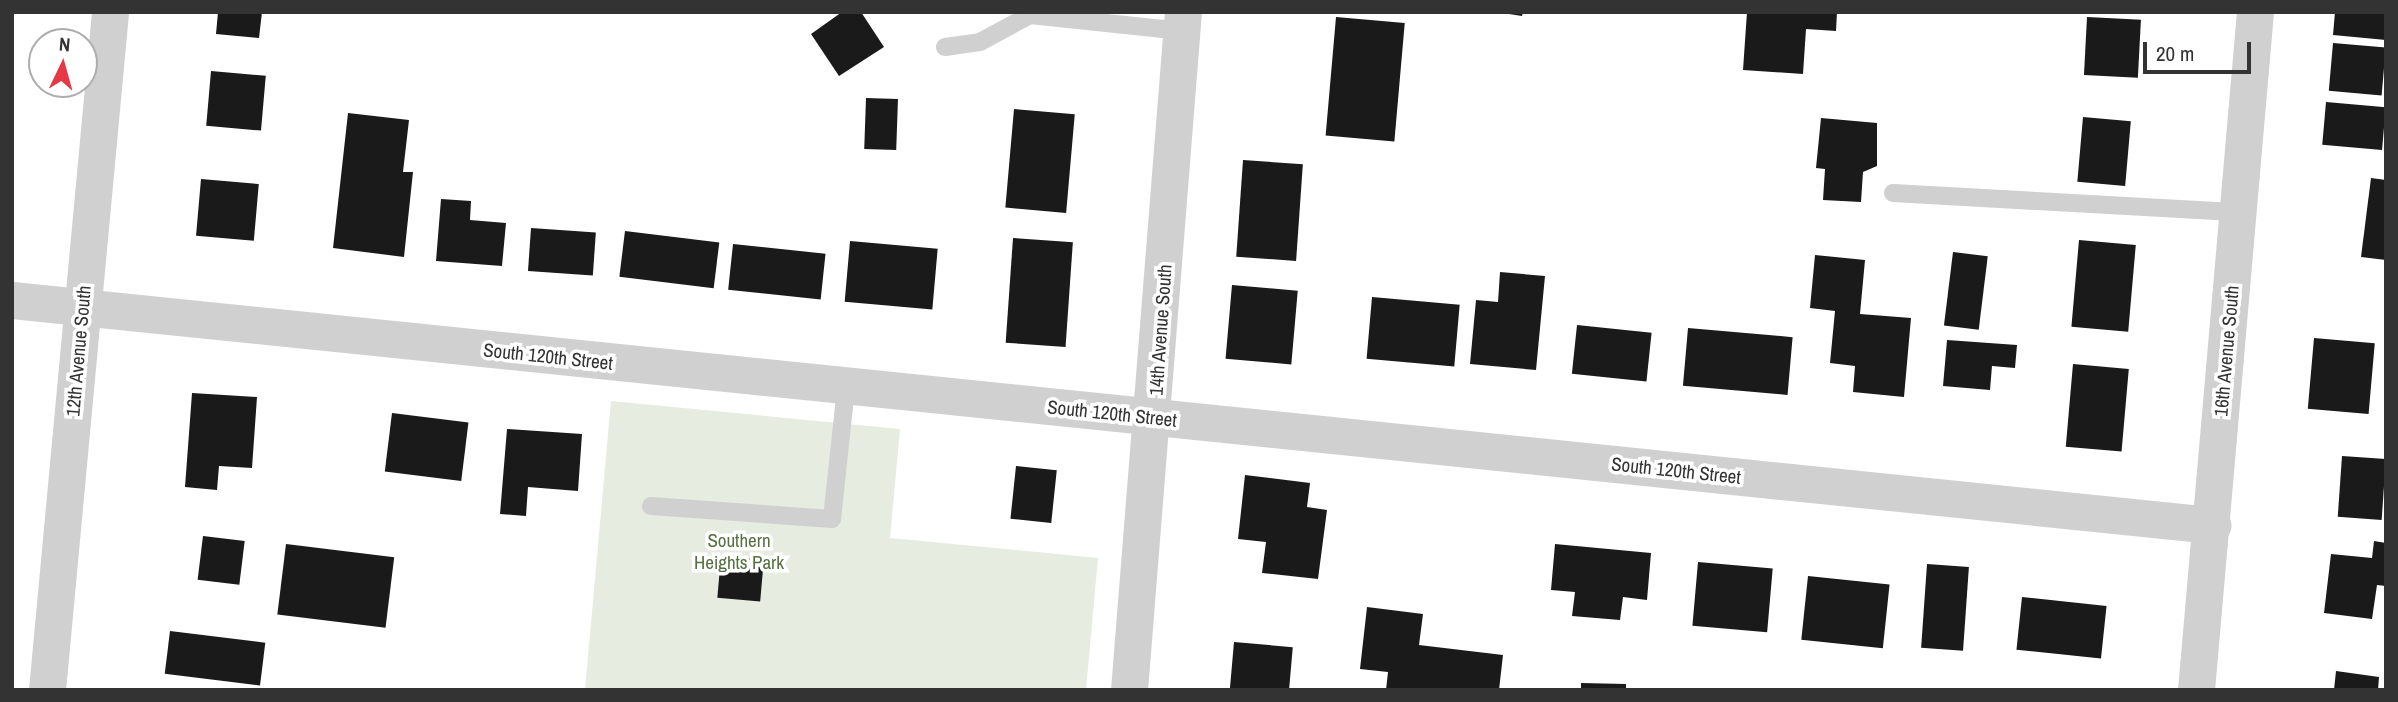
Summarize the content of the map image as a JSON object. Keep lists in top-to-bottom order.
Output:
{
  "streets": {
    "street": [
      "14th Avenue South",
      "12th Avenue South",
      "16th Avenue South",
      "South 120th Street"
    ]
  },
  "crossings": [
    ["14th Avenue South", "South 120th Street"],
    ["12th Avenue South", "South 120th Street"],
    ["16th Avenue South", "South 120th Street"]
  ],
  "parks": ["Southern Heights Park"],
  "scale_bar": "20 m",
  "north": "top"
}
